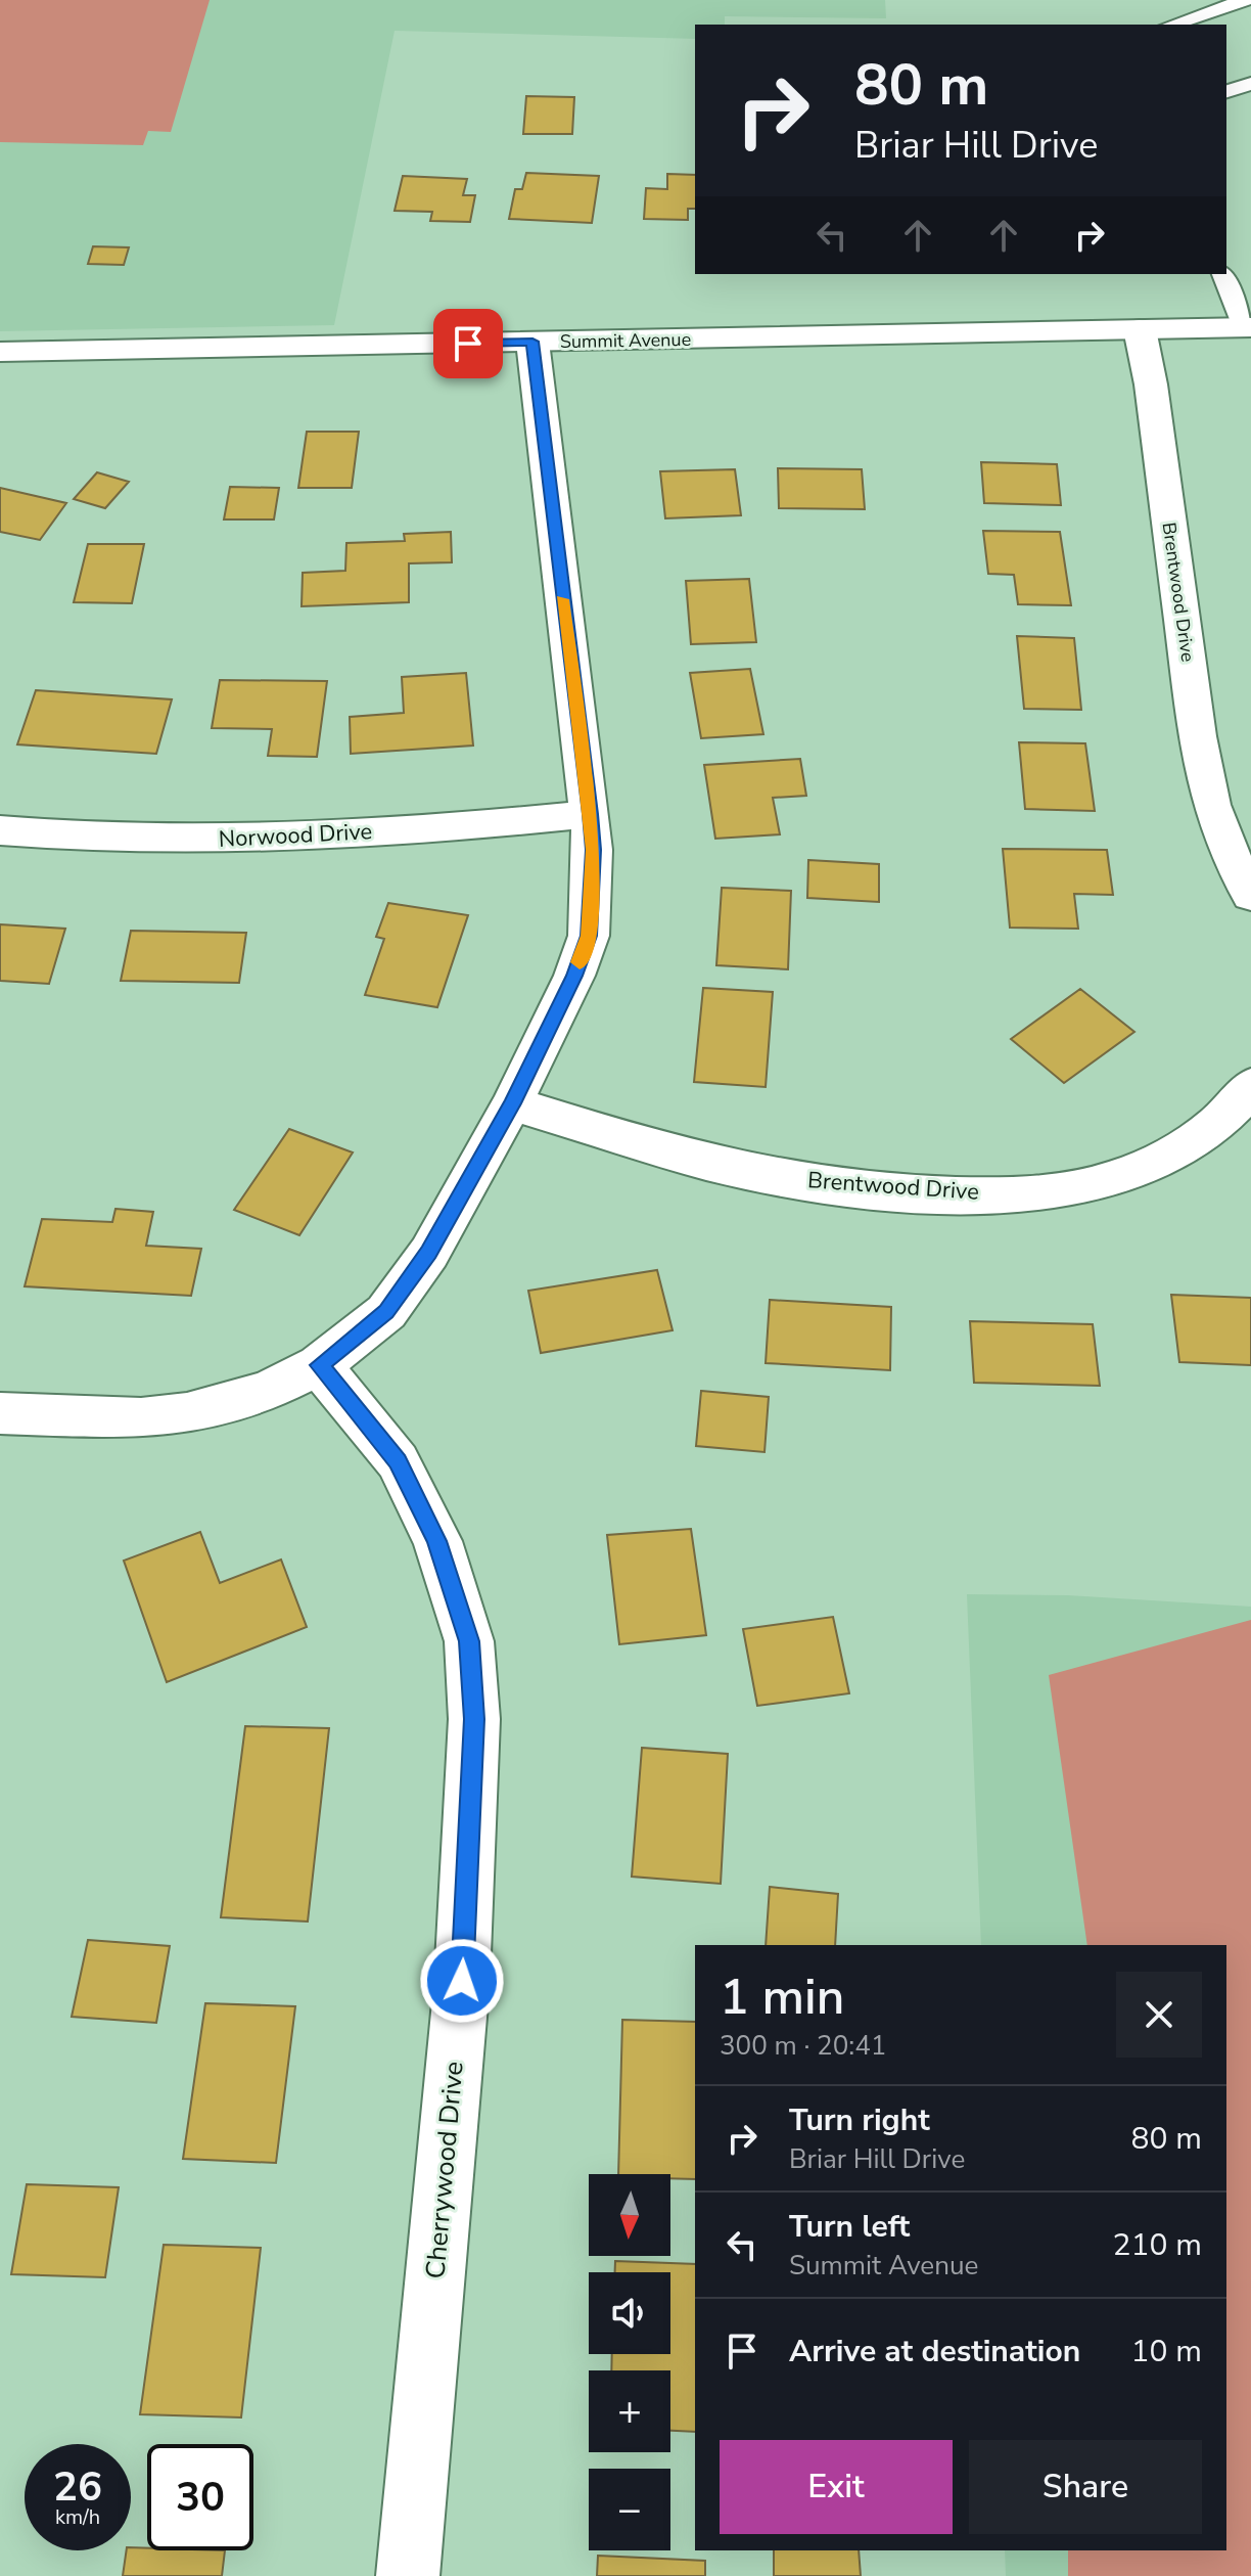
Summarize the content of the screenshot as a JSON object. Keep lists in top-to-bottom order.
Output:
{
  "streets": {
    "street": [
      "Summit Avenue",
      "Brentwood Drive",
      "Norwood Drive",
      "Cherrywood Drive"
    ]
  },
  "crossings": [
    ["Summit Avenue", "Brentwood Drive"]
  ],
  "north": "bottom",
  "page": {
    "turn": ["80 m", "Briar Hill Drive"],
    "heading": ["1 min", "300 m · 20:41"],
    "list": [
      {
        "name": "Turn right",
        "note": "Briar Hill Drive",
        "value": "80 m"
      },
      {
        "name": "Turn left",
        "note": "Summit Avenue",
        "value": "210 m"
      },
      {
        "name": "Arrive at destination",
        "value": "10 m"
      }
    ],
    "map_buttons": ["+", "−"],
    "buttons": ["Exit", "Share"],
    "speed": "26 km/h",
    "limit": "30"
  }
}
